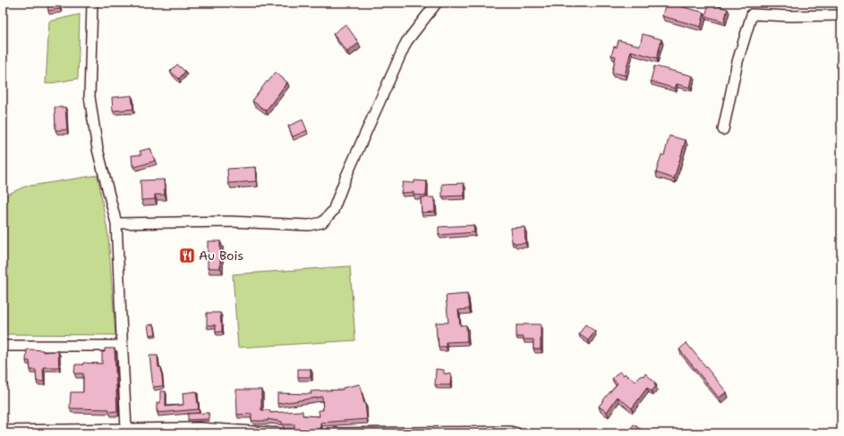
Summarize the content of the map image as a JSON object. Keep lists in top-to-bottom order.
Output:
{
  "places": {
    "restaurant": ["Au Bois"]
  }
}
